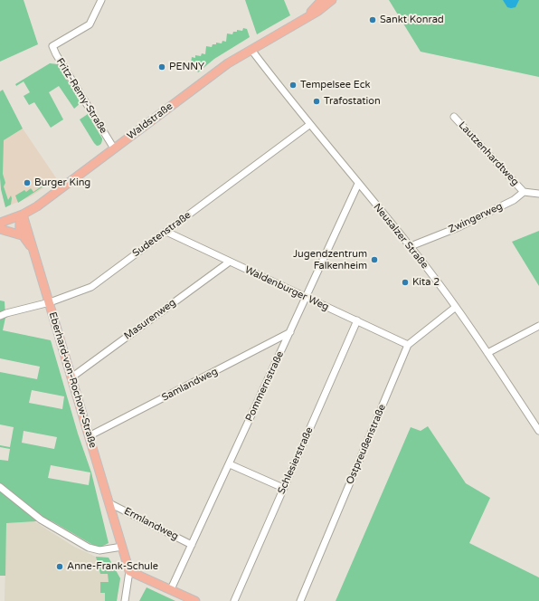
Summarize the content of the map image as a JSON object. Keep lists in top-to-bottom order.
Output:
{
  "streets": {
    "main road": ["Waldstraße", "Eberhard-von-Rochow-Straße"],
    "street": [
      "Fritz-Remy-Straße",
      "Lautzenhardtweg",
      "Zwingerweg",
      "Sudetenstraße",
      "Neusalzer Straße",
      "Waldenburger Weg",
      "Masurenweg",
      "Samlandweg",
      "Pommernstraße",
      "Ostpreußenstraße",
      "Schlesierstraße",
      "Ermlandweg"
    ]
  },
  "crossings": [
    ["Fritz-Remy-Straße", "Waldstraße"],
    ["Waldstraße", "Neusalzer Straße"],
    ["Waldstraße", "Eberhard-von-Rochow-Straße"],
    ["Lautzenhardtweg", "Zwingerweg"],
    ["Zwingerweg", "Neusalzer Straße"],
    ["Sudetenstraße", "Neusalzer Straße"],
    ["Sudetenstraße", "Waldenburger Weg"],
    ["Sudetenstraße", "Eberhard-von-Rochow-Straße"],
    ["Neusalzer Straße", "Pommernstraße"],
    ["Neusalzer Straße", "Ostpreußenstraße"],
    ["Waldenburger Weg", "Masurenweg"],
    ["Waldenburger Weg", "Pommernstraße"],
    ["Waldenburger Weg", "Ostpreußenstraße"],
    ["Waldenburger Weg", "Schlesierstraße"],
    ["Masurenweg", "Eberhard-von-Rochow-Straße"],
    ["Eberhard-von-Rochow-Straße", "Samlandweg"],
    ["Eberhard-von-Rochow-Straße", "Ermlandweg"],
    ["Samlandweg", "Pommernstraße"],
    ["Pommernstraße", "Ermlandweg"]
  ],
  "places": [
    "Sankt Konrad",
    "PENNY",
    "Tempelsee Eck",
    "Trafostation",
    "Burger King",
    "Jugendzentrum Falkenheim",
    "Kita 2",
    "Anne-Frank-Schule"
  ]
}
